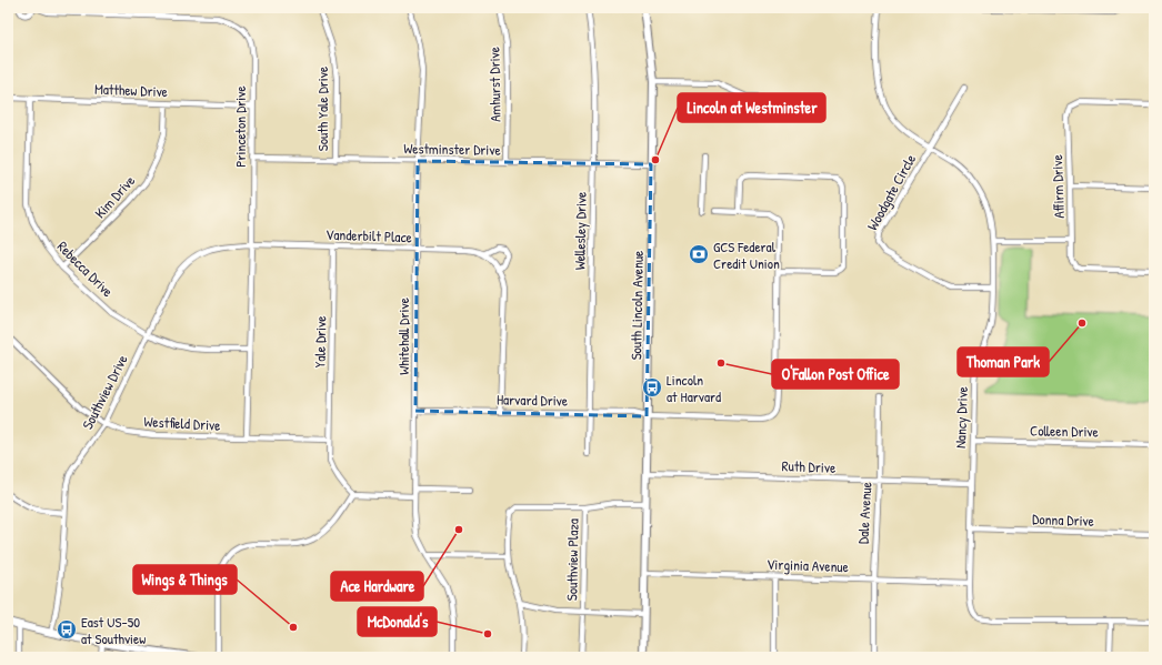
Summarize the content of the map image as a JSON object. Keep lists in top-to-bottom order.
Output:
{
  "streets": {
    "main road": ["South Lincoln Avenue"],
    "street": [
      "Amhurst Drive",
      "Matthew Drive",
      "South Yale Drive",
      "Princeton Drive",
      "Westminster Drive",
      "Affirm Drive",
      "Woodgate Circle",
      "Kim Drive",
      "Wellesley Drive",
      "Vanderbilt Place",
      "Rebecca Drive",
      "Whitehall Drive",
      "Yale Drive",
      "Southview Drive",
      "Harvard Drive",
      "Nancy Drive",
      "Westfield Drive",
      "Colleen Drive",
      "Ruth Drive",
      "Dale Avenue",
      "Donna Drive",
      "Southview Plaza",
      "Virginia Avenue"
    ]
  },
  "crossings": [
    ["Amhurst Drive", "Westminster Drive"],
    ["Matthew Drive", "Princeton Drive"],
    ["Matthew Drive", "Kim Drive"],
    ["Matthew Drive", "Rebecca Drive"],
    ["South Yale Drive", "Westminster Drive"],
    ["Princeton Drive", "Westminster Drive"],
    ["Princeton Drive", "Vanderbilt Place"],
    ["Princeton Drive", "Rebecca Drive"],
    ["Princeton Drive", "Southview Drive"],
    ["Princeton Drive", "Westfield Drive"],
    ["Westminster Drive", "Wellesley Drive"],
    ["Westminster Drive", "South Lincoln Avenue"],
    ["Westminster Drive", "Whitehall Drive"],
    ["Woodgate Circle", "Nancy Drive"],
    ["Kim Drive", "Rebecca Drive"],
    ["Wellesley Drive", "Harvard Drive"],
    ["Vanderbilt Place", "Whitehall Drive"],
    ["Vanderbilt Place", "Yale Drive"],
    ["Vanderbilt Place", "Southview Drive"],
    ["Rebecca Drive", "Southview Drive"],
    ["South Lincoln Avenue", "Harvard Drive"],
    ["South Lincoln Avenue", "Ruth Drive"],
    ["South Lincoln Avenue", "Southview Plaza"],
    ["South Lincoln Avenue", "Virginia Avenue"],
    ["Whitehall Drive", "Harvard Drive"],
    ["Yale Drive", "Westfield Drive"],
    ["Southview Drive", "Westfield Drive"],
    ["Nancy Drive", "Colleen Drive"],
    ["Nancy Drive", "Ruth Drive"],
    ["Nancy Drive", "Donna Drive"],
    ["Nancy Drive", "Virginia Avenue"],
    ["Ruth Drive", "Dale Avenue"],
    ["Dale Avenue", "Virginia Avenue"]
  ],
  "places": {
    "other": [
      "Lincoln at Westminster",
      "Thoman Park",
      "O'Fallon Post Office",
      "Ace Hardware",
      "Wings & Things",
      "McDonald's"
    ],
    "bank": ["GCS Federal Credit Union"],
    "bus stop": ["Lincoln at Harvard", "East US-50 at Southview"]
  }
}
